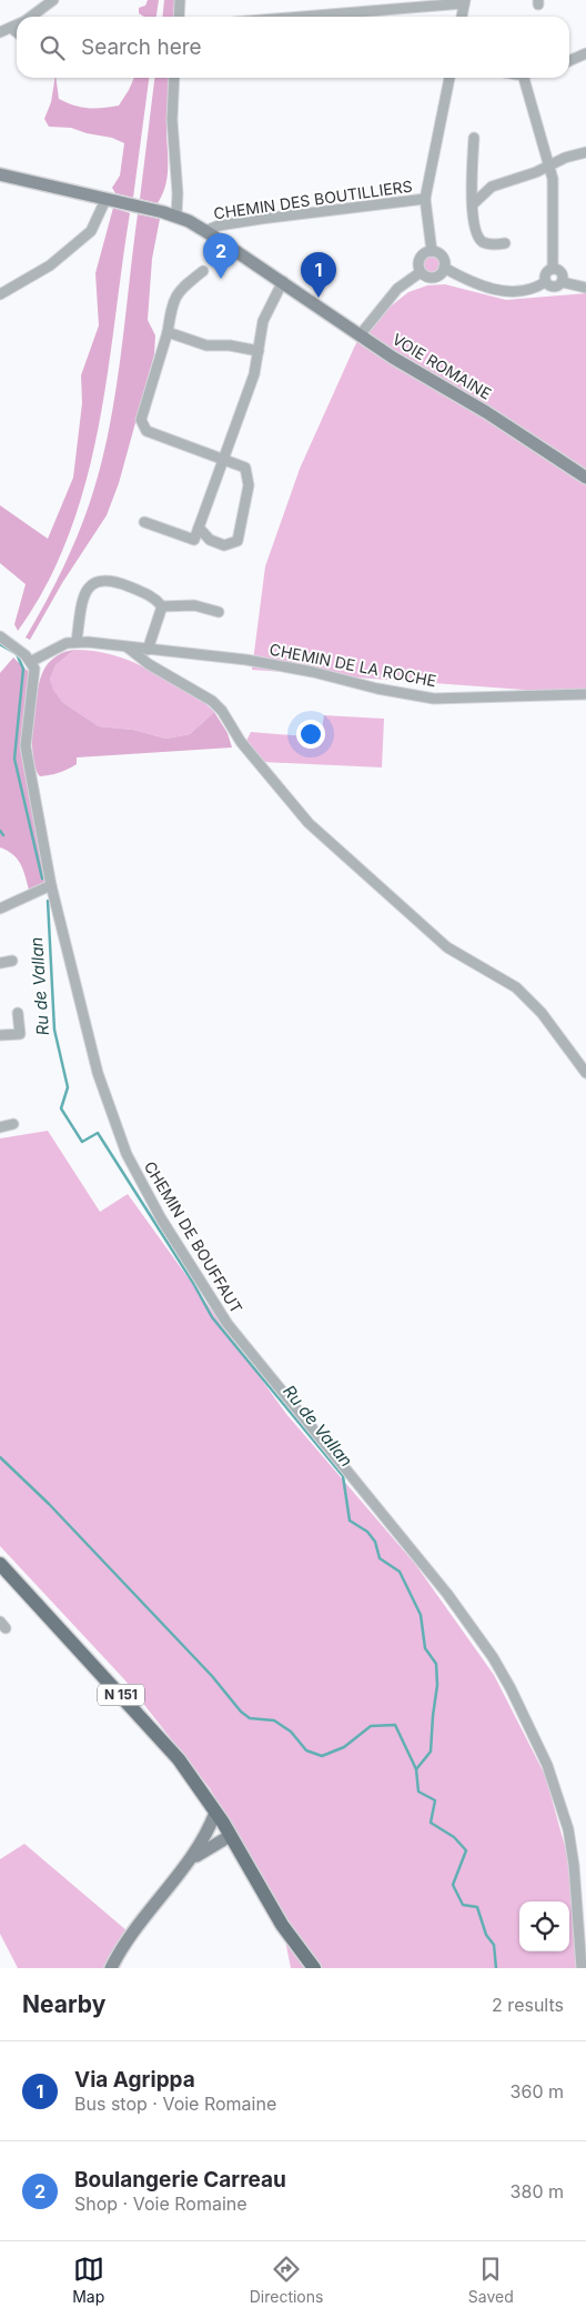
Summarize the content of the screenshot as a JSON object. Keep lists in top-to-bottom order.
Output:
{
  "streets": {
    "main road": ["VOIE ROMAINE", "N 151"],
    "street": ["CHEMIN DES BOUTILLIERS", "CHEMIN DE LA ROCHE", "CHEMIN DE BOUFFAUT"]
  },
  "crossings": [
    ["CHEMIN DES BOUTILLIERS", "VOIE ROMAINE"],
    ["CHEMIN DE LA ROCHE", "CHEMIN DE BOUFFAUT"]
  ],
  "water": ["Ru de Vallan"],
  "page": {
    "search": "Search here",
    "pins": ["2", "1"],
    "heading": ["Nearby", "2 results"],
    "list": [
      {
        "mark": "1",
        "name": "Via Agrippa",
        "note": "Bus stop · Voie Romaine",
        "value": "360 m"
      },
      {
        "mark": "2",
        "name": "Boulangerie Carreau",
        "note": "Shop · Voie Romaine",
        "value": "380 m"
      }
    ],
    "nav": ["Map", "Directions", "Saved"]
  }
}
